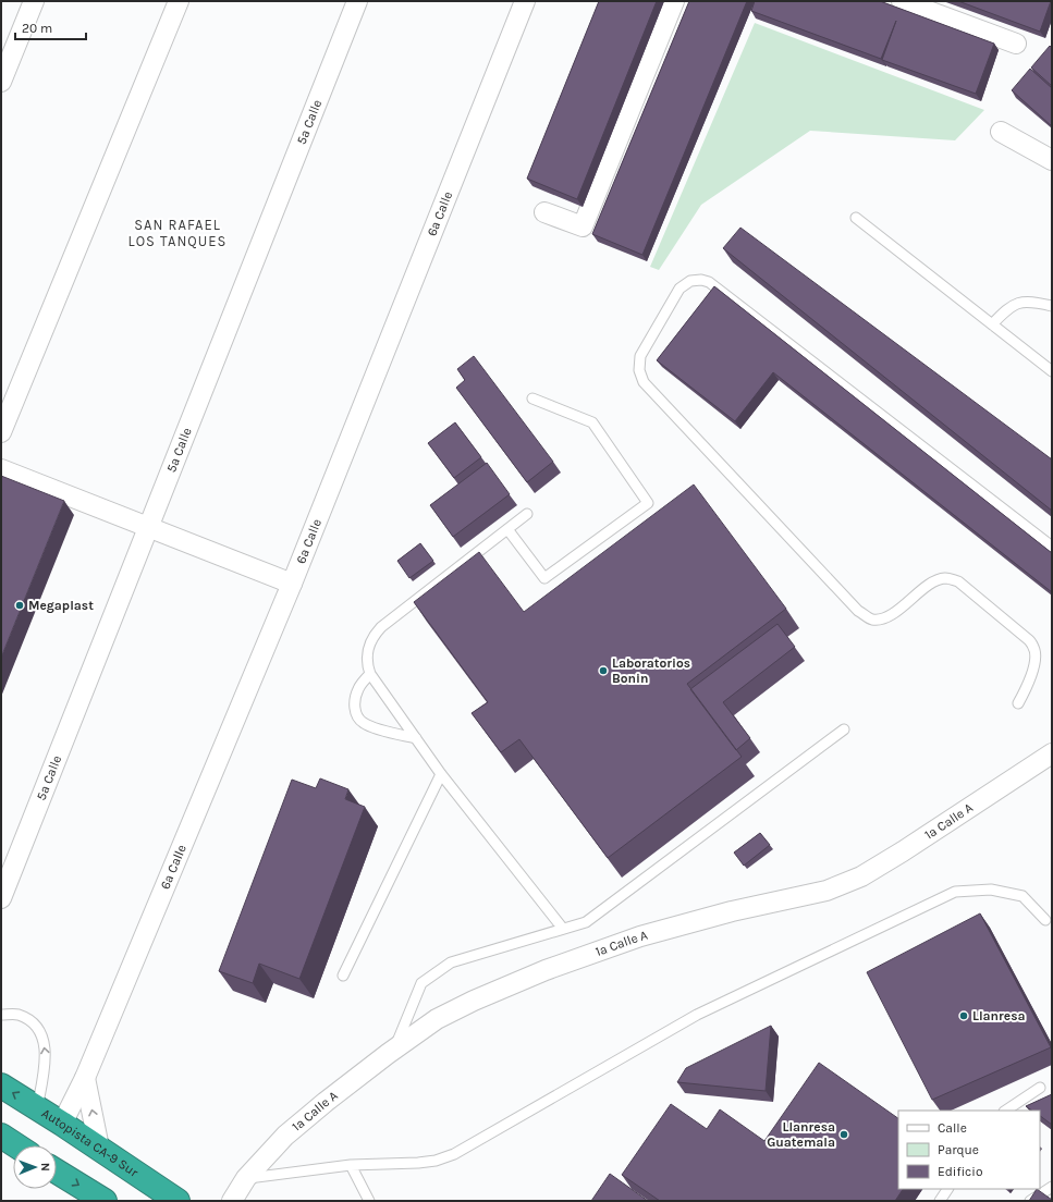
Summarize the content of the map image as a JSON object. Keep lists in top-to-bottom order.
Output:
{
  "streets": {
    "highway": ["Autopista CA-9 Sur"],
    "street": ["5a Calle", "6a Calle", "1a Calle A"]
  },
  "crossings": [
    ["6a Calle", "Autopista CA-9 Sur"]
  ],
  "districts": ["SAN RAFAEL LOS TANQUES"],
  "places": [
    "Megaplast",
    "Laboratorios Bonin",
    "Llanresa",
    "Llanresa Guatemala"
  ],
  "legend": ["Calle", "Parque", "Edificio"],
  "scale_bar": "20 m",
  "north": "right"
}
